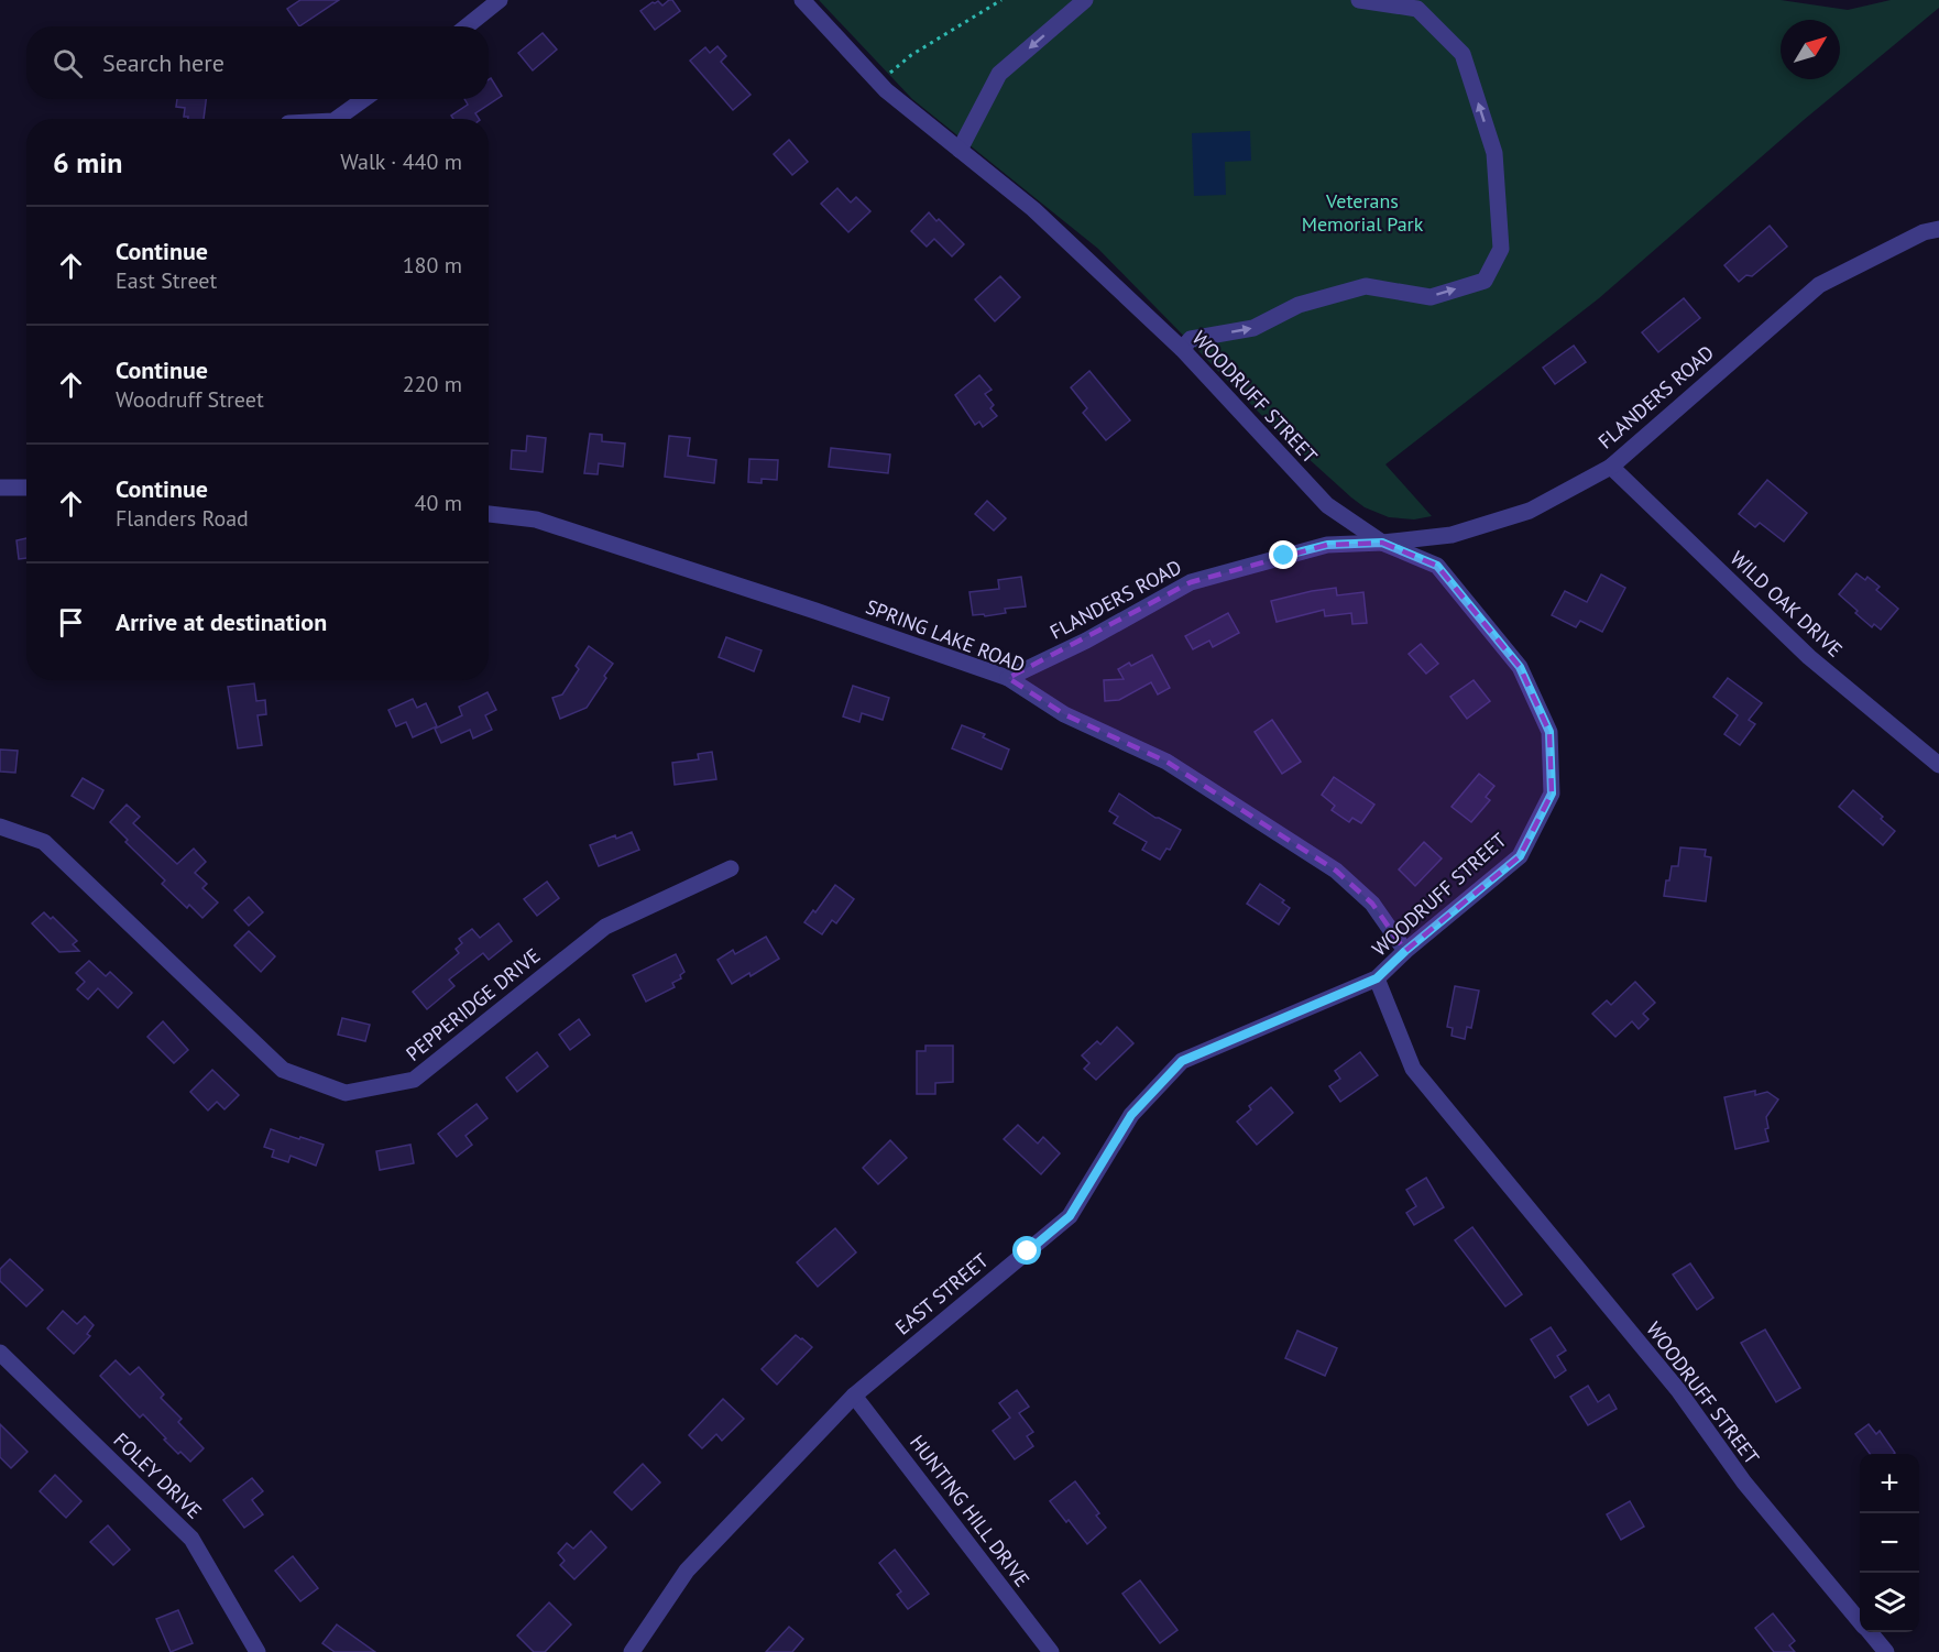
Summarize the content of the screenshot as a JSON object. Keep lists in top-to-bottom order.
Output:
{
  "streets": {
    "street": [
      "WOODRUFF STREET",
      "FLANDERS ROAD",
      "WILD OAK DRIVE",
      "SPRING LAKE ROAD",
      "PEPPERIDGE DRIVE",
      "EAST STREET",
      "FOLEY DRIVE",
      "HUNTING HILL DRIVE"
    ]
  },
  "crossings": [
    ["WOODRUFF STREET", "FLANDERS ROAD"],
    ["WOODRUFF STREET", "SPRING LAKE ROAD"],
    ["WOODRUFF STREET", "EAST STREET"],
    ["FLANDERS ROAD", "WILD OAK DRIVE"],
    ["FLANDERS ROAD", "SPRING LAKE ROAD"],
    ["EAST STREET", "HUNTING HILL DRIVE"]
  ],
  "parks": ["Veterans Memorial Park"],
  "north": "top right",
  "page": {
    "search": "Search here",
    "heading": ["6 min", "Walk · 440 m"],
    "list": [
      ["Continue", "East Street", "180 m"],
      ["Continue", "Woodruff Street", "220 m"],
      ["Continue", "Flanders Road", "40 m"],
      "Arrive at destination"
    ],
    "map_buttons": ["+", "−"]
  }
}
